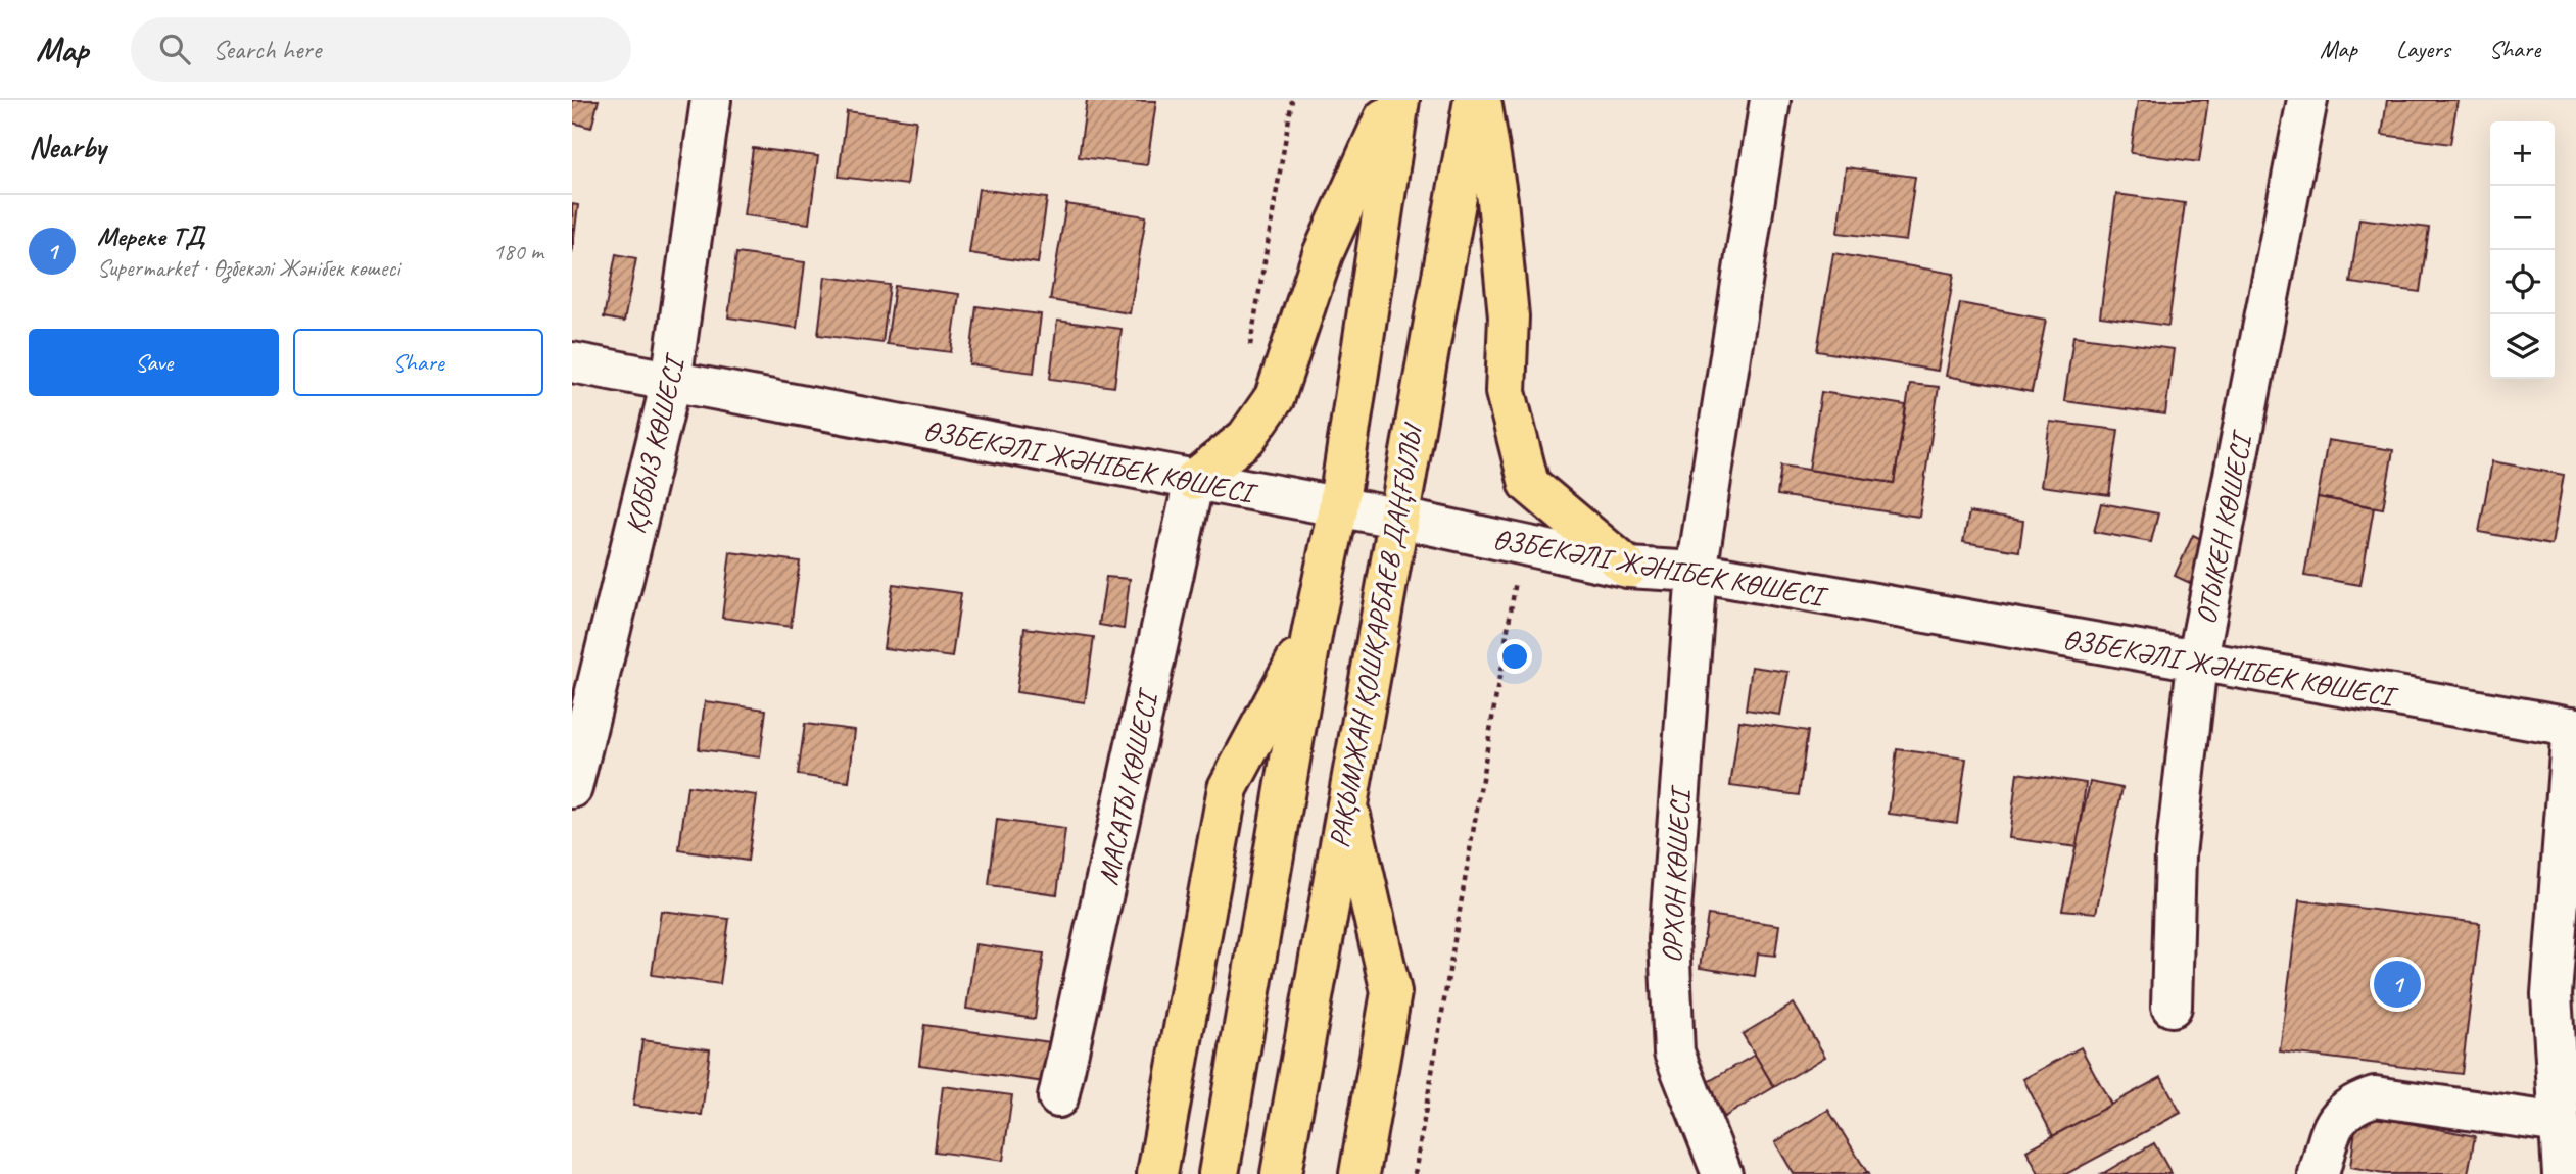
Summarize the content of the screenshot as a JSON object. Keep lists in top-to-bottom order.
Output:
{
  "streets": {
    "main road": ["РАҚЫМЖАН ҚОШҚАРБАЕВ ДАҢҒЫЛЫ"],
    "street": [
      "ҚОБЫЗ КӨШЕСІ",
      "ӨЗБЕКӘЛІ ЖӘНІБЕК КӨШЕСІ",
      "ОТЫКЕН КӨШЕСІ",
      "МАСАТЫ КӨШЕСІ",
      "ОРХОН КӨШЕСІ"
    ]
  },
  "crossings": [
    ["ҚОБЫЗ КӨШЕСІ", "ӨЗБЕКӘЛІ ЖӘНІБЕК КӨШЕСІ"],
    ["ӨЗБЕКӘЛІ ЖӘНІБЕК КӨШЕСІ", "ОТЫКЕН КӨШЕСІ"],
    ["ӨЗБЕКӘЛІ ЖӘНІБЕК КӨШЕСІ", "РАҚЫМЖАН ҚОШҚАРБАЕВ ДАҢҒЫЛЫ"],
    ["ӨЗБЕКӘЛІ ЖӘНІБЕК КӨШЕСІ", "МАСАТЫ КӨШЕСІ"],
    ["ӨЗБЕКӘЛІ ЖӘНІБЕК КӨШЕСІ", "ОРХОН КӨШЕСІ"]
  ],
  "page": {
    "header": "Map",
    "search": "Search here",
    "nav": ["Map", "Layers", "Share"],
    "heading": "Nearby",
    "map_buttons": ["+", "−"],
    "list": [
      {
        "mark": "1",
        "name": "Мереке ТД",
        "note": "Supermarket · Өзбекәлі Жәнібек көшесі",
        "value": "180 m"
      }
    ],
    "buttons": ["Save", "Share"],
    "pins": "1"
  }
}
